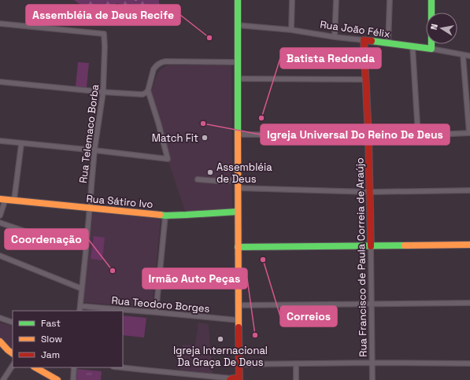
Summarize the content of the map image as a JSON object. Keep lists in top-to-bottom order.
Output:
{
  "streets": {
    "street": [
      "Rua João Félix",
      "Rua Telemaco Borba",
      "Rua Sátiro Ivo",
      "Rua Francisco de Paula Correia de Araújo",
      "Rua Teodoro Borges"
    ]
  },
  "crossings": [
    ["Rua João Félix", "Rua Francisco de Paula Correia de Araújo"],
    ["Rua Telemaco Borba", "Rua Sátiro Ivo"],
    ["Rua Telemaco Borba", "Rua Teodoro Borges"]
  ],
  "places": [
    "Assembléia de Deus Recife",
    "Batista Redonda",
    "Igreja Universal Do Reino De Deus",
    "Match Fit",
    "Assembléia de Deus",
    "Correios",
    "Coordenação",
    "Irmão Auto Peças",
    "Igreja Internacional Da Graça De Deus"
  ],
  "legend": ["Fast", "Slow", "Jam"],
  "north": "left"
}
